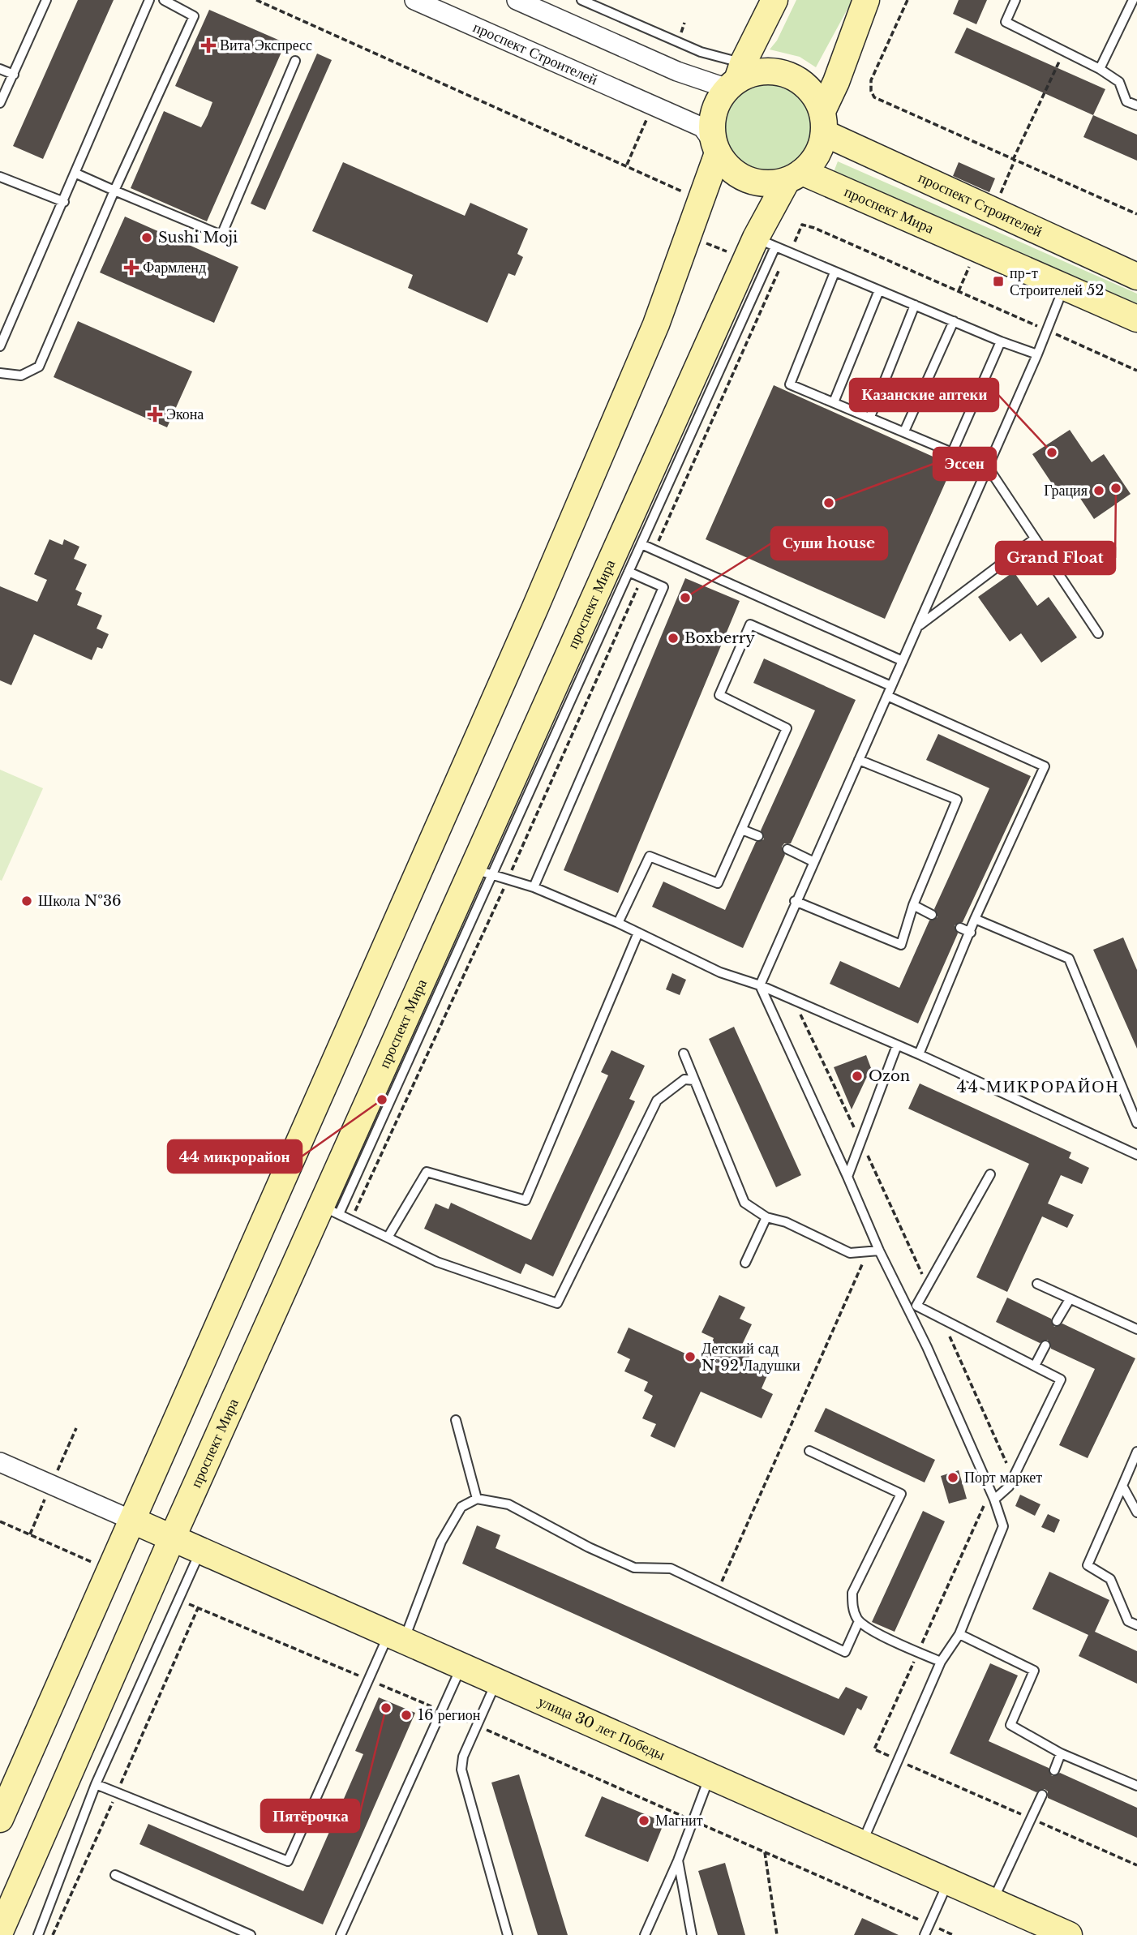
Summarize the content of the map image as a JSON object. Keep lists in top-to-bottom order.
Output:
{
  "streets": {
    "street": ["проспект Строителей", "проспект Мира", "улица 30 лет Победы"]
  },
  "crossings": [
    ["проспект Строителей", "проспект Мира"],
    ["проспект Мира", "улица 30 лет Победы"]
  ],
  "districts": ["44 МИКРОРАЙОН"],
  "places": {
    "health": ["Вита Экспресс", "Фармленд", "Экона"],
    "other": [
      "Sushi Moji",
      "Казанские аптеки",
      "Grand Float",
      "Грация",
      "Эссен",
      "Суши house",
      "Boxberry",
      "Школа №36",
      "Ozon",
      "44 микрорайон",
      "Детский сад №92 Ладушки",
      "Порт маркет",
      "Пятёрочка",
      "16 регион",
      "Магнит"
    ],
    "transit": ["пр-т Строителей 52"]
  }
}
